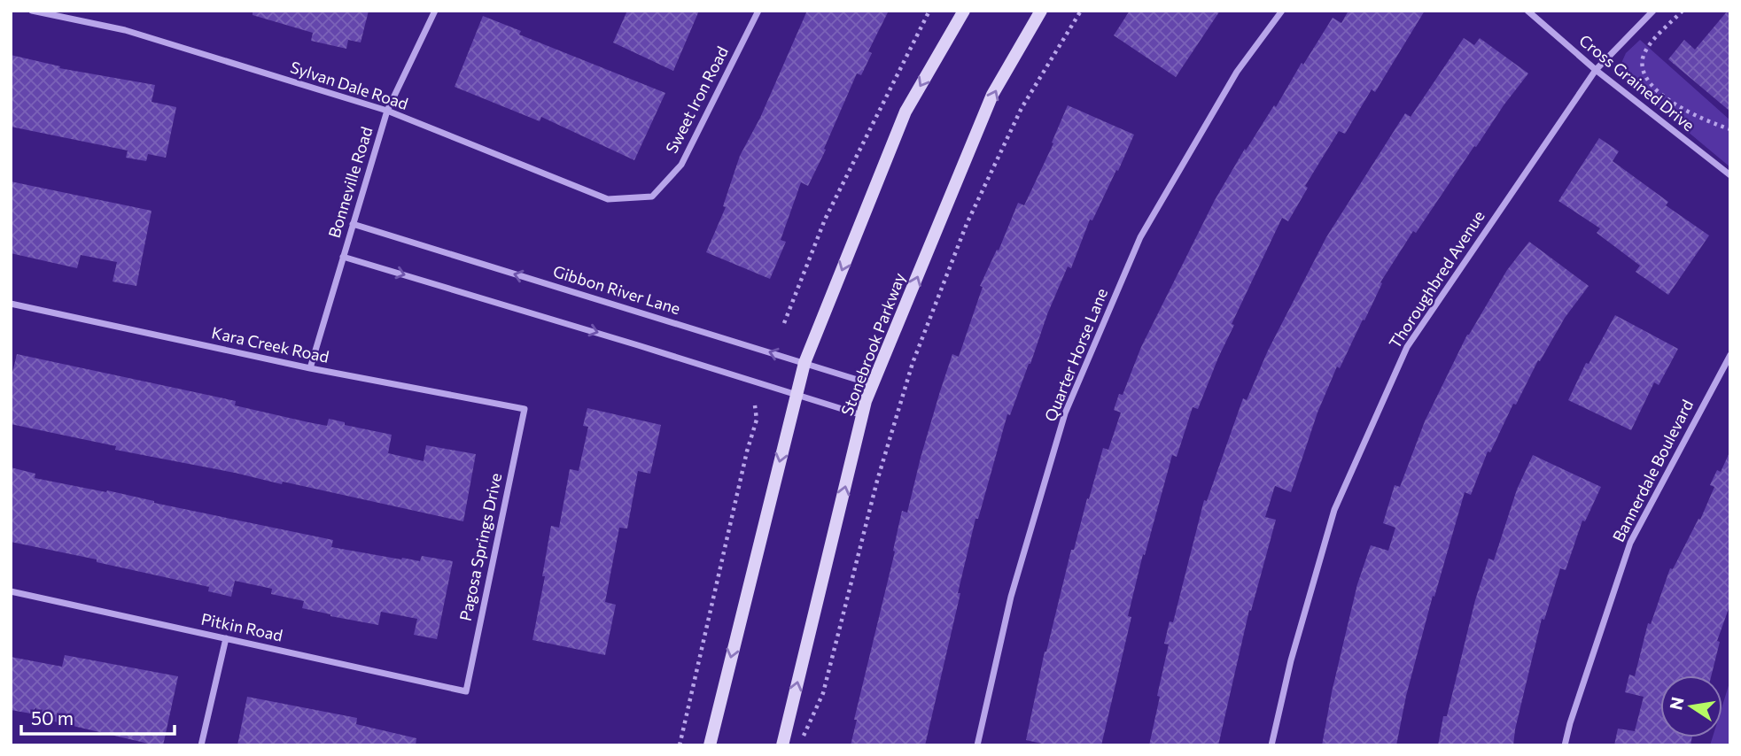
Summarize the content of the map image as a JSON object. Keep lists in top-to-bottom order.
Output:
{
  "streets": {
    "main road": ["Stonebrook Parkway"],
    "street": [
      "Cross Grained Drive",
      "Sylvan Dale Road",
      "Sweet Iron Road",
      "Bonneville Road",
      "Thoroughbred Avenue",
      "Gibbon River Lane",
      "Kara Creek Road",
      "Quarter Horse Lane",
      "Bannerdale Boulevard",
      "Pagosa Springs Drive",
      "Pitkin Road"
    ]
  },
  "crossings": [
    ["Cross Grained Drive", "Thoroughbred Avenue"],
    ["Sylvan Dale Road", "Sweet Iron Road"],
    ["Sylvan Dale Road", "Bonneville Road"],
    ["Bonneville Road", "Gibbon River Lane"],
    ["Bonneville Road", "Kara Creek Road"],
    ["Gibbon River Lane", "Stonebrook Parkway"],
    ["Kara Creek Road", "Pagosa Springs Drive"],
    ["Pagosa Springs Drive", "Pitkin Road"]
  ],
  "scale_bar": "50 m",
  "north": "left"
}
